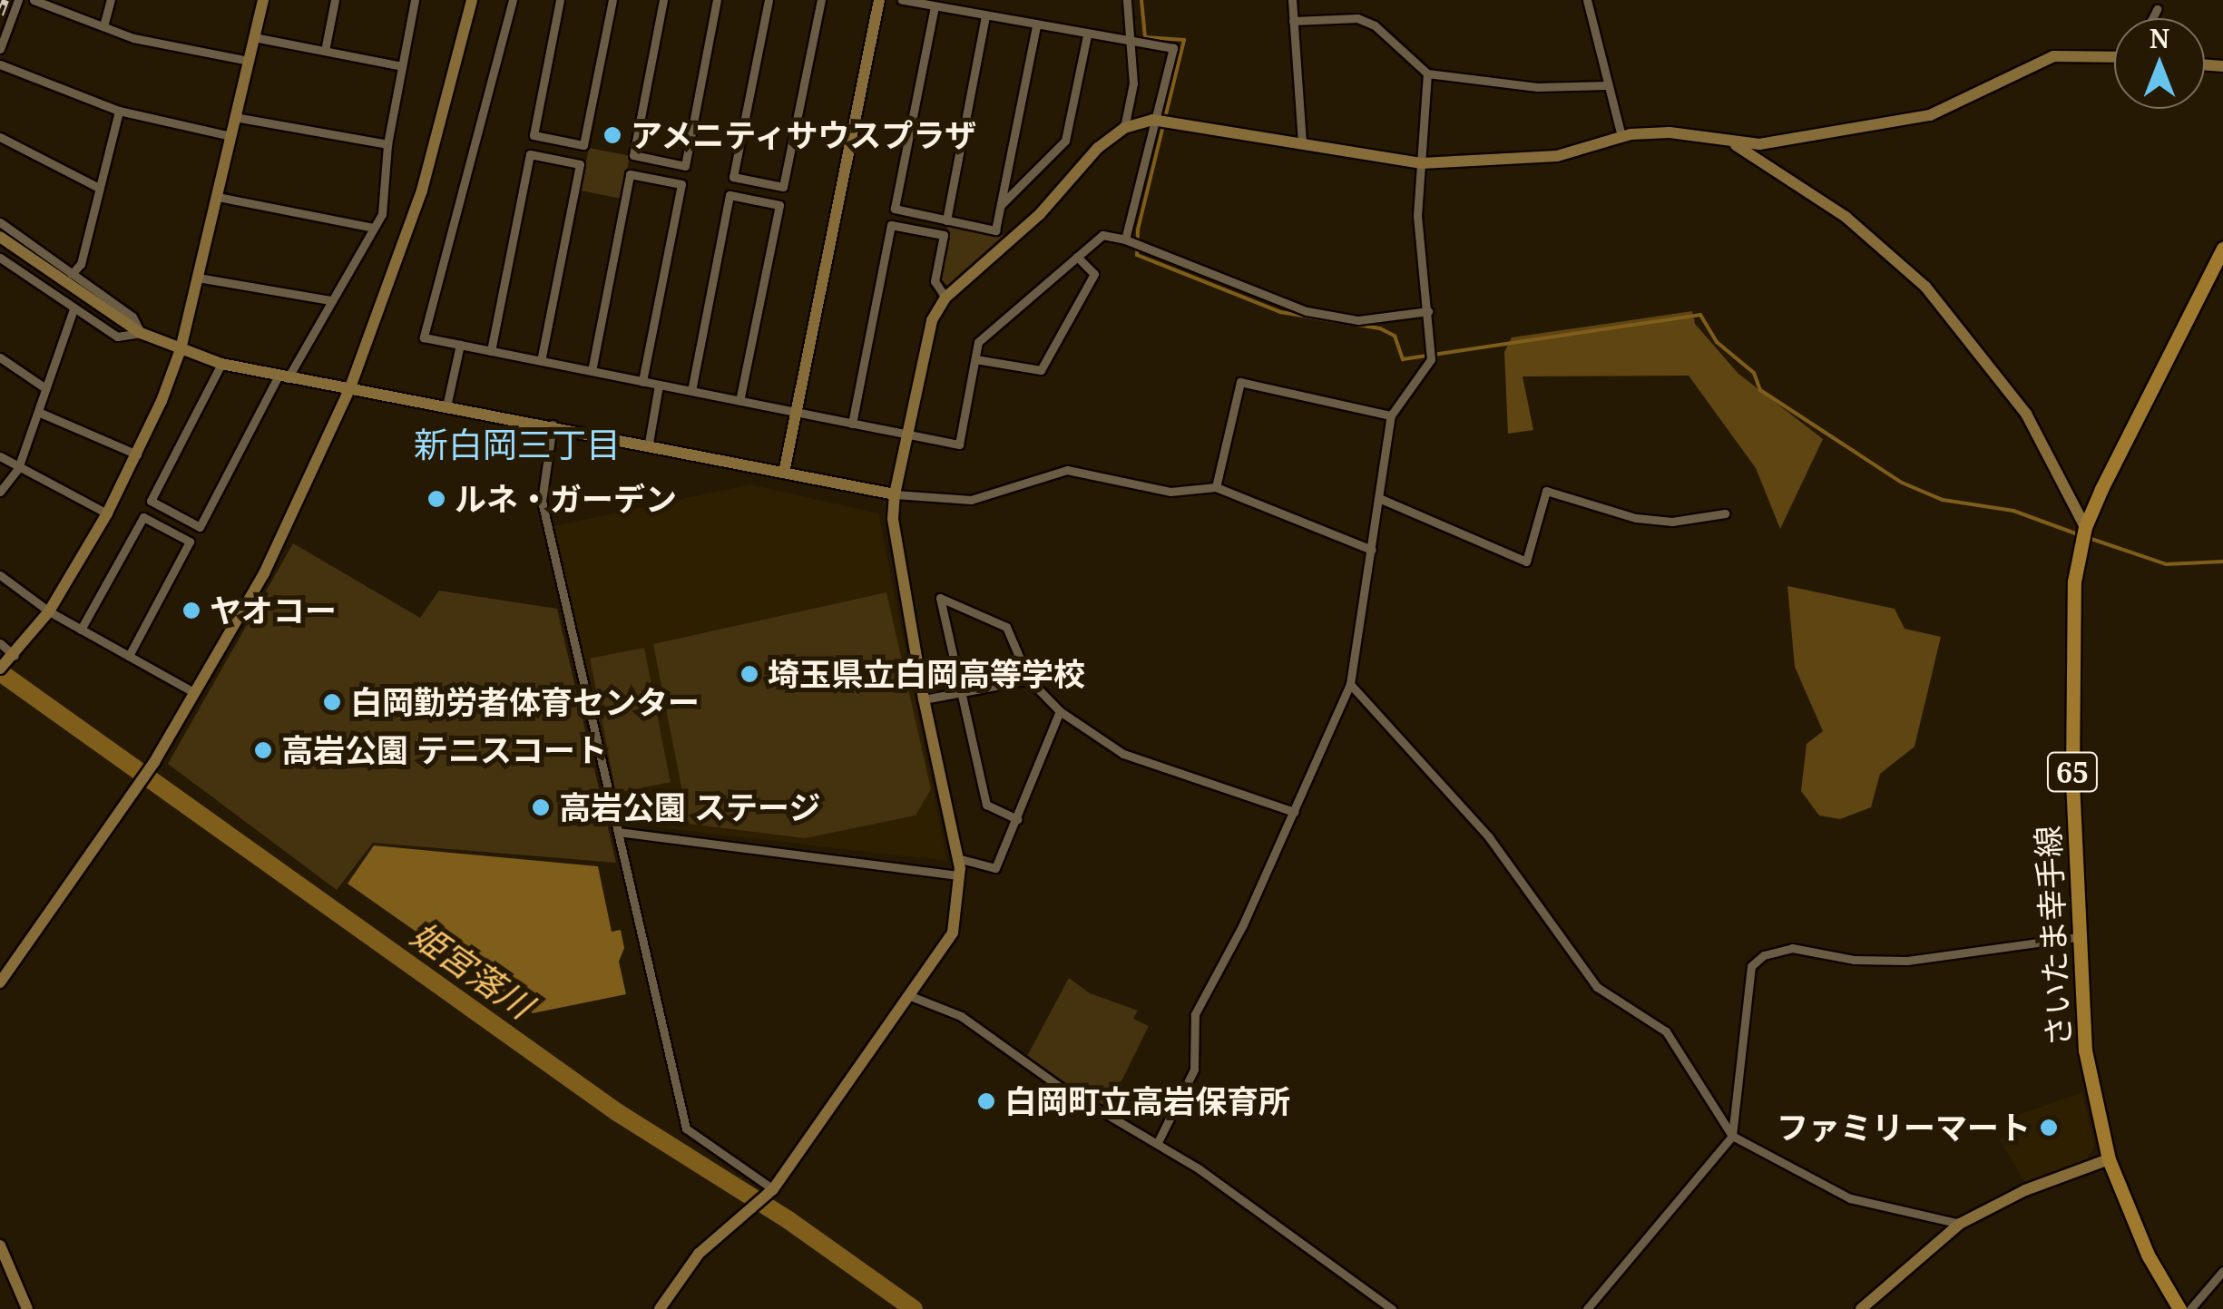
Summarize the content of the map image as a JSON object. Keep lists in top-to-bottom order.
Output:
{
  "streets": {
    "main road": ["65", "さいたま幸手線"]
  },
  "districts": ["新白岡三丁目"],
  "water": ["姫宮落川"],
  "places": [
    "アメニティサウスプラザ",
    "ルネ・ガーデン",
    "ヤオコー",
    "埼玉県立白岡高等学校",
    "白岡勤労者体育センター",
    "高岩公園 テニスコート",
    "高岩公園 ステージ",
    "白岡町立高岩保育所",
    "ファミリーマート"
  ],
  "north": "top"
}
